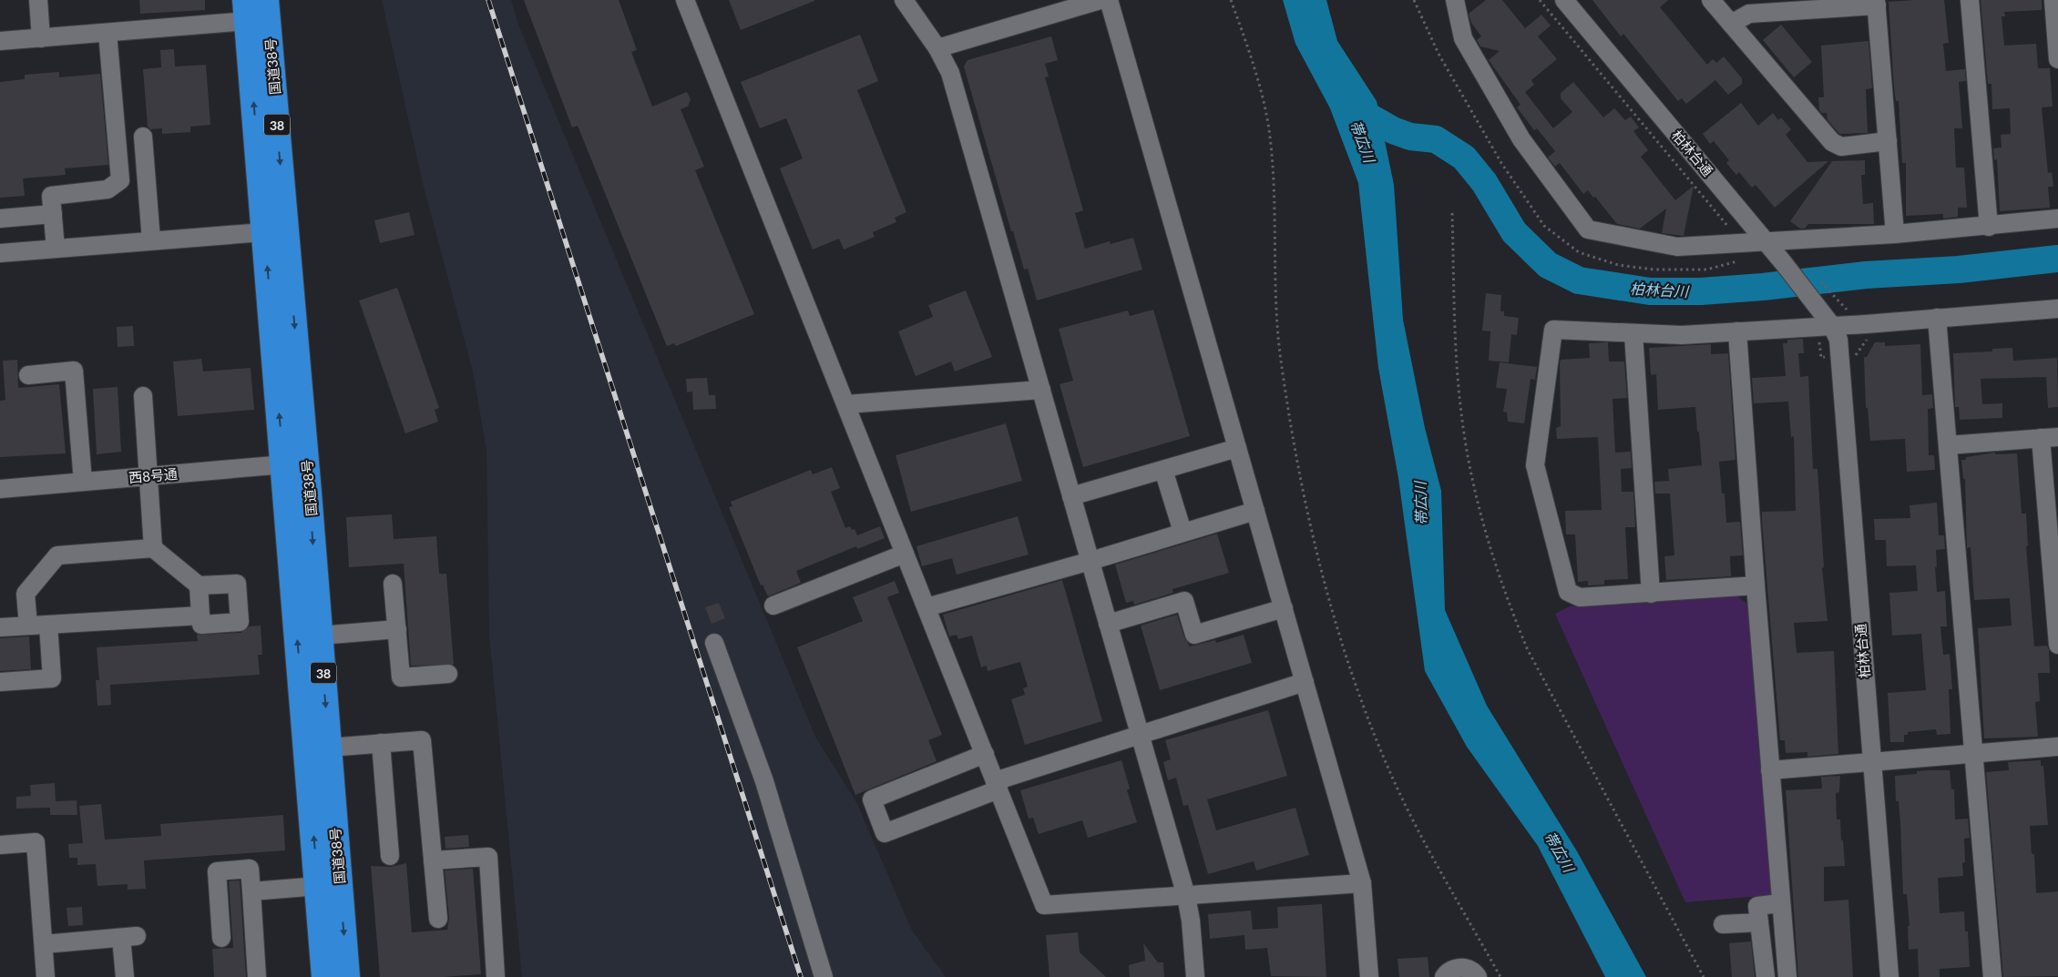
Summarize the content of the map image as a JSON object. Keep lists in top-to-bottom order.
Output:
{
  "streets": {
    "highway": ["国道38号", "38"],
    "street": ["柏林台通", "西8号通"]
  },
  "crossings": [
    ["国道38号", "西8号通"]
  ],
  "water": ["帯広川", "柏林台川"]
}
